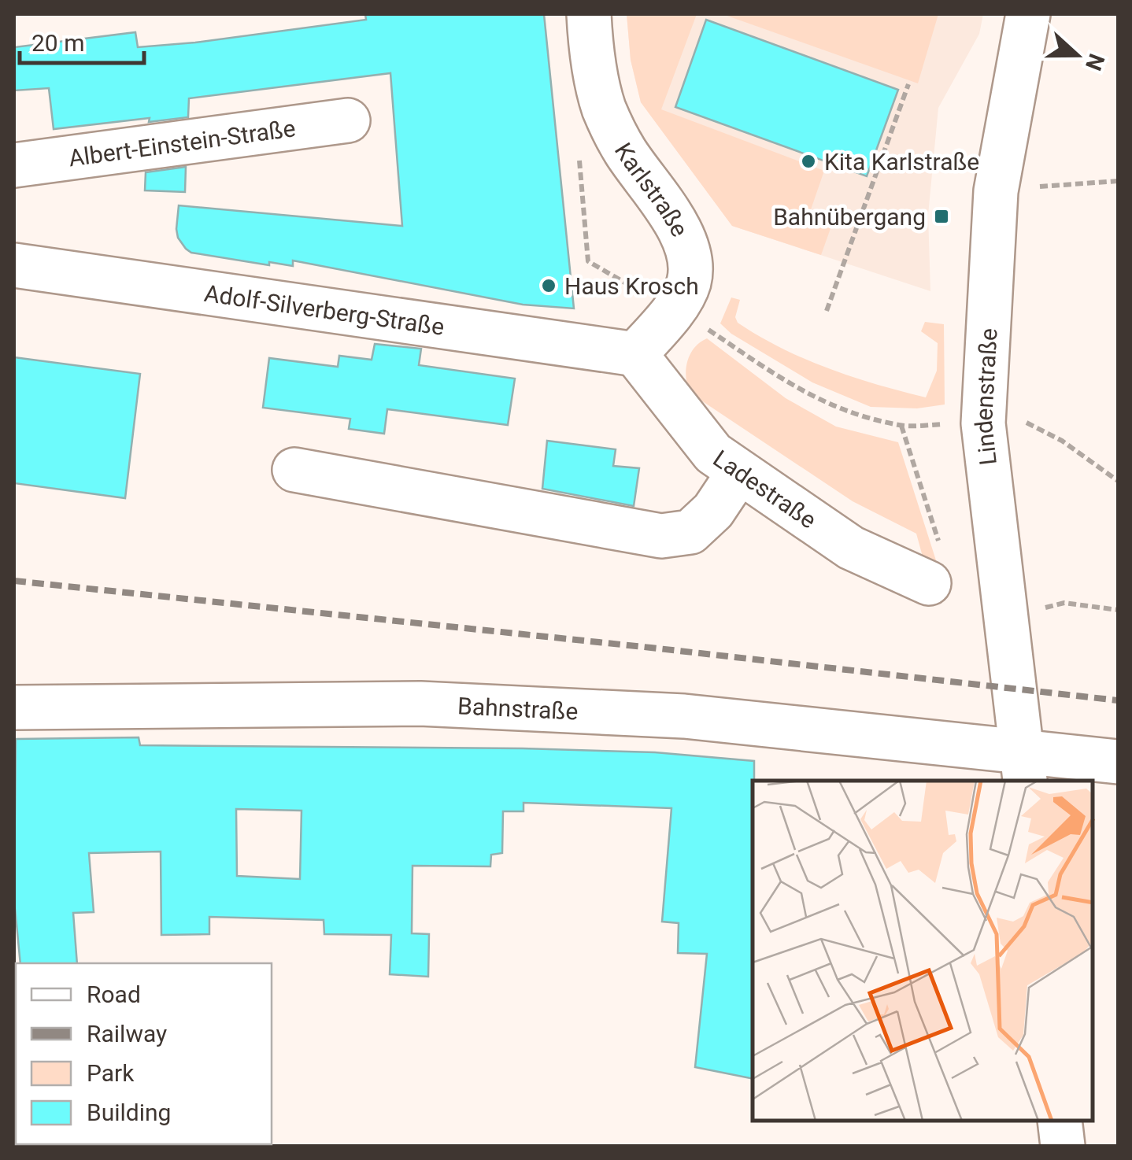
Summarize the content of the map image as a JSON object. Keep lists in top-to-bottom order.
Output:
{
  "streets": {
    "street": [
      "Albert-Einstein-Straße",
      "Karlstraße",
      "Adolf-Silverberg-Straße",
      "Lindenstraße",
      "Ladestraße",
      "Bahnstraße"
    ]
  },
  "crossings": [
    ["Karlstraße", "Adolf-Silverberg-Straße"],
    ["Karlstraße", "Ladestraße"],
    ["Adolf-Silverberg-Straße", "Ladestraße"],
    ["Lindenstraße", "Bahnstraße"]
  ],
  "places": {
    "other": ["Kita Karlstraße", "Haus Krosch"],
    "transit": ["Bahnübergang"]
  },
  "legend": [
    "Road",
    "Railway",
    "Park",
    "Building"
  ],
  "scale_bar": "20 m",
  "north": "right"
}
